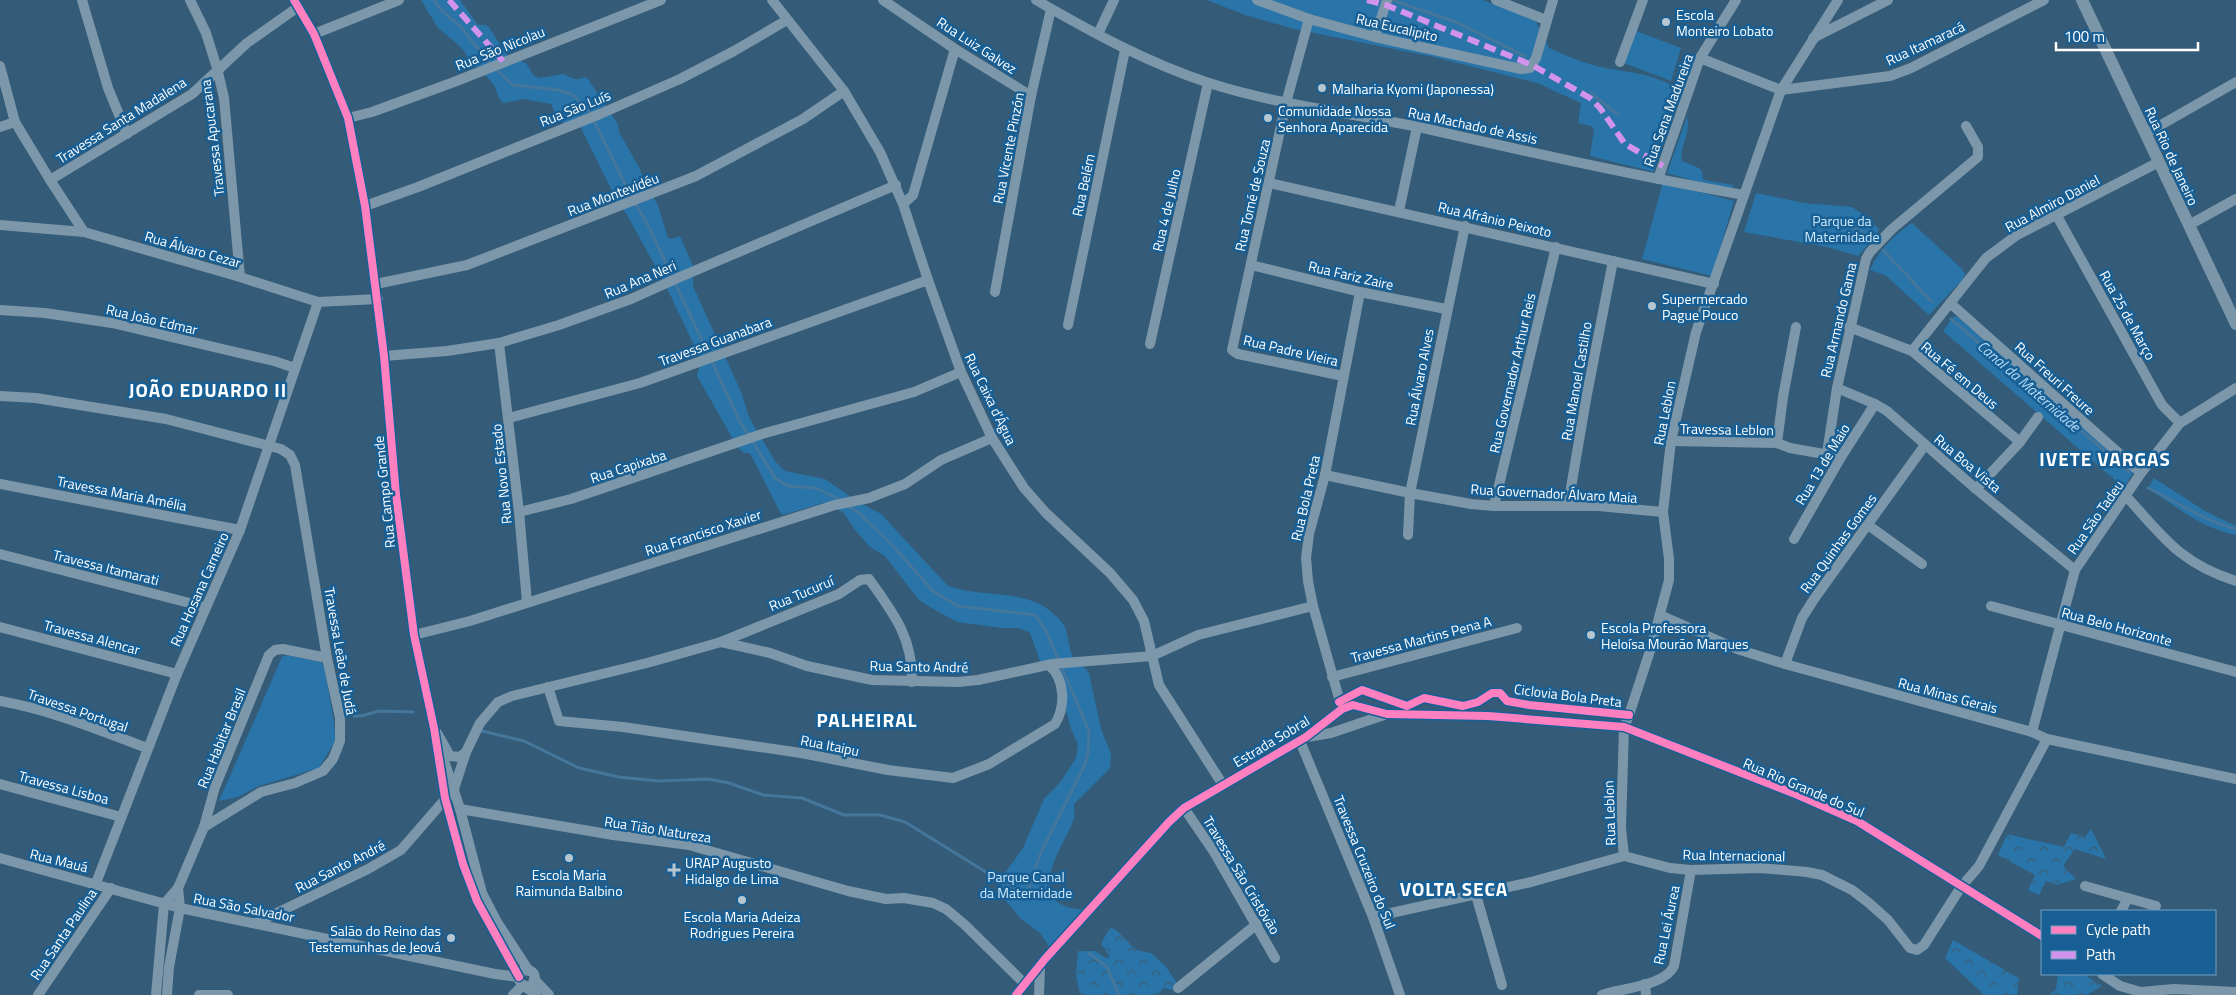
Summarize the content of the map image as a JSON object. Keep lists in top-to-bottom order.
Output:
{
  "streets": {
    "main road": ["Rua Rio de Janeiro"],
    "street": [
      "Rua Eucalipito",
      "Rua Itamaracá",
      "Rua Luiz Galvez",
      "Rua São Nicolau",
      "Rua São Luís",
      "Rua Sena Madureira",
      "Travessa Santa Madalena",
      "Rua Machado de Assis",
      "Travessa Apucarana",
      "Rua Vicente Pinzón",
      "Rua Belém",
      "Rua Montevidéu",
      "Rua Tomé de Souza",
      "Rua Almiro Daniel",
      "Rua 4 de Julho",
      "Rua Afrânio Peixoto",
      "Rua Álvaro Cezar",
      "Rua Fariz Zaire",
      "Rua Ana Neri",
      "Rua 25 de Março",
      "Rua João Edmar",
      "Rua Armando Gama",
      "Travessa Guanabara",
      "Rua Padre Vieira",
      "Rua Governador Arthur Reis",
      "Rua Fé em Deus",
      "Rua Álvaro Alves",
      "Rua Freuri Freure",
      "Rua Manoel Castilho",
      "Rua Caixa d'Água",
      "Rua Leblon",
      "Travessa Leblon",
      "Rua Boa Vista",
      "Rua 13 de Maio",
      "Rua Capixaba",
      "Rua Novo Estado",
      "Rua Campo Grande",
      "Travessa Maria Amélia",
      "Rua Governador Álvaro Maia",
      "Rua Bola Preta",
      "Rua São Tadeu",
      "Rua Francisco Xavier",
      "Rua Quinhas Gomes",
      "Travessa Itamarati",
      "Rua Hosana Carneiro",
      "Rua Tucuruí",
      "Rua Belo Horizonte",
      "Travessa Alencar",
      "Travessa Martins Pena A",
      "Travessa Leão de Judá",
      "Rua Santo André",
      "Rua Minas Gerais",
      "Travessa Portugal",
      "Rua Habitar Brasil",
      "Estrada Sobral",
      "Rua Itaipu",
      "Travessa Lisboa",
      "Rua Rio Grande do Sul",
      "Rua Tião Natureza",
      "Rua Internacional",
      "Rua Mauá",
      "Travessa Cruzeiro do Sul",
      "Travessa São Cristóvão",
      "Rua São Salvador",
      "Rua Lei Áurea",
      "Rua Santa Paulina"
    ],
    "cycle path": ["Ciclovia Bola Preta"]
  },
  "crossings": [
    ["Rua Eucalipito", "Rua Tomé de Souza"],
    ["Rua Itamaracá", "Rua Leblon"],
    ["Rua Luiz Galvez", "Rua Vicente Pinzón"],
    ["Rua São Nicolau", "Rua Campo Grande"],
    ["Rua São Luís", "Rua Caixa d'Água"],
    ["Rua São Luís", "Rua Campo Grande"],
    ["Rua Sena Madureira", "Rua Machado de Assis"],
    ["Travessa Santa Madalena", "Travessa Apucarana"],
    ["Travessa Santa Madalena", "Rua Campo Grande"],
    ["Rua Machado de Assis", "Rua Vicente Pinzón"],
    ["Rua Machado de Assis", "Rua Belém"],
    ["Rua Machado de Assis", "Rua Tomé de Souza"],
    ["Rua Machado de Assis", "Rua 4 de Julho"],
    ["Rua Machado de Assis", "Rua Leblon"],
    ["Travessa Apucarana", "Rua Álvaro Cezar"],
    ["Rua Rio de Janeiro", "Rua Almiro Daniel"],
    ["Rua Montevidéu", "Rua Caixa d'Água"],
    ["Rua Montevidéu", "Rua Campo Grande"],
    ["Rua Tomé de Souza", "Rua Afrânio Peixoto"],
    ["Rua Tomé de Souza", "Rua Fariz Zaire"],
    ["Rua Tomé de Souza", "Rua Padre Vieira"],
    ["Rua Almiro Daniel", "Rua 25 de Março"],
    ["Rua Almiro Daniel", "Rua Fé em Deus"],
    ["Rua Almiro Daniel", "Rua Freuri Freure"],
    ["Rua Afrânio Peixoto", "Rua Governador Arthur Reis"],
    ["Rua Afrânio Peixoto", "Rua Álvaro Alves"],
    ["Rua Afrânio Peixoto", "Rua Manoel Castilho"],
    ["Rua Afrânio Peixoto", "Rua Leblon"],
    ["Rua Álvaro Cezar", "Rua Campo Grande"],
    ["Rua Álvaro Cezar", "Rua Hosana Carneiro"],
    ["Rua Fariz Zaire", "Rua Álvaro Alves"],
    ["Rua Fariz Zaire", "Rua Bola Preta"],
    ["Rua Ana Neri", "Rua Caixa d'Água"],
    ["Rua Ana Neri", "Rua Novo Estado"],
    ["Rua Ana Neri", "Rua Campo Grande"],
    ["Rua 25 de Março", "Rua São Tadeu"],
    ["Rua João Edmar", "Rua Hosana Carneiro"],
    ["Rua Armando Gama", "Rua Fé em Deus"],
    ["Rua Armando Gama", "Travessa Leblon"],
    ["Rua Armando Gama", "Rua Boa Vista"],
    ["Travessa Guanabara", "Rua Caixa d'Água"],
    ["Travessa Guanabara", "Rua Novo Estado"],
    ["Rua Padre Vieira", "Rua Bola Preta"],
    ["Rua Governador Arthur Reis", "Rua Governador Álvaro Maia"],
    ["Rua Álvaro Alves", "Rua Governador Álvaro Maia"],
    ["Rua Freuri Freure", "Rua São Tadeu"],
    ["Rua Manoel Castilho", "Rua Governador Álvaro Maia"],
    ["Rua Caixa d'Água", "Rua Capixaba"],
    ["Rua Caixa d'Água", "Rua Francisco Xavier"],
    ["Rua Caixa d'Água", "Rua Santo André"],
    ["Rua Caixa d'Água", "Estrada Sobral"],
    ["Rua Leblon", "Travessa Leblon"],
    ["Rua Leblon", "Rua Governador Álvaro Maia"],
    ["Rua Leblon", "Rua Minas Gerais"],
    ["Rua Leblon", "Estrada Sobral"],
    ["Rua Leblon", "Rua Rio Grande do Sul"],
    ["Rua Leblon", "Rua Internacional"],
    ["Travessa Leblon", "Rua 13 de Maio"],
    ["Rua Boa Vista", "Rua 13 de Maio"],
    ["Rua Boa Vista", "Rua São Tadeu"],
    ["Rua Boa Vista", "Rua Quinhas Gomes"],
    ["Rua Capixaba", "Rua Novo Estado"],
    ["Rua Novo Estado", "Rua Francisco Xavier"],
    ["Rua Campo Grande", "Rua Francisco Xavier"],
    ["Rua Campo Grande", "Rua Santo André"],
    ["Rua Campo Grande", "Rua Tião Natureza"],
    ["Rua Campo Grande", "Rua São Salvador"],
    ["Travessa Maria Amélia", "Rua Hosana Carneiro"],
    ["Rua Governador Álvaro Maia", "Rua Bola Preta"],
    ["Rua Bola Preta", "Travessa Martins Pena A"],
    ["Rua Bola Preta", "Rua Santo André"],
    ["Rua Bola Preta", "Estrada Sobral"],
    ["Rua São Tadeu", "Rua Belo Horizonte"],
    ["Rua São Tadeu", "Rua Minas Gerais"],
    ["Rua Quinhas Gomes", "Rua Minas Gerais"],
    ["Travessa Itamarati", "Rua Hosana Carneiro"],
    ["Rua Hosana Carneiro", "Travessa Alencar"],
    ["Rua Hosana Carneiro", "Travessa Leão de Judá"],
    ["Rua Hosana Carneiro", "Travessa Portugal"],
    ["Rua Hosana Carneiro", "Travessa Lisboa"],
    ["Rua Hosana Carneiro", "Rua Mauá"],
    ["Rua Tucuruí", "Rua Santo André"],
    ["Travessa Leão de Judá", "Rua Habitar Brasil"],
    ["Rua Santo André", "Rua Itaipu"],
    ["Rua Santo André", "Rua São Salvador"],
    ["Rua Habitar Brasil", "Rua São Salvador"],
    ["Estrada Sobral", "Rua Rio Grande do Sul"],
    ["Estrada Sobral", "Rua Tião Natureza"],
    ["Estrada Sobral", "Travessa Cruzeiro do Sul"],
    ["Estrada Sobral", "Travessa São Cristóvão"],
    ["Rua Rio Grande do Sul", "Rua Internacional"],
    ["Rua Internacional", "Travessa Cruzeiro do Sul"],
    ["Rua Internacional", "Rua Lei Áurea"],
    ["Rua Mauá", "Rua São Salvador"],
    ["Rua Mauá", "Rua Santa Paulina"],
    ["Rua São Salvador", "Rua Santa Paulina"]
  ],
  "districts": [
    "JOÃO EDUARDO II",
    "IVETE VARGAS",
    "PALHEIRAL",
    "VOLTA SECA"
  ],
  "water": ["Canal da Maternidade"],
  "parks": ["Parque da Maternidade", "Parque Canal da Maternidade"],
  "places": {
    "other": [
      "Escola Monteiro Lobato",
      "Malharia Kyomi (Japonessa)",
      "Comunidade Nossa Senhora Aparecida",
      "Supermercado Pague Pouco",
      "Escola Professora Heloísa Mourão Marques",
      "Escola Maria Raimunda Balbino",
      "Escola Maria Adeiza Rodrigues Pereira",
      "Salão do Reino das Testemunhas de Jeová"
    ],
    "health": ["URAP Augusto Hidalgo de Lima"]
  },
  "legend": ["Cycle path", "Path"],
  "scale_bar": "100 m"
}
